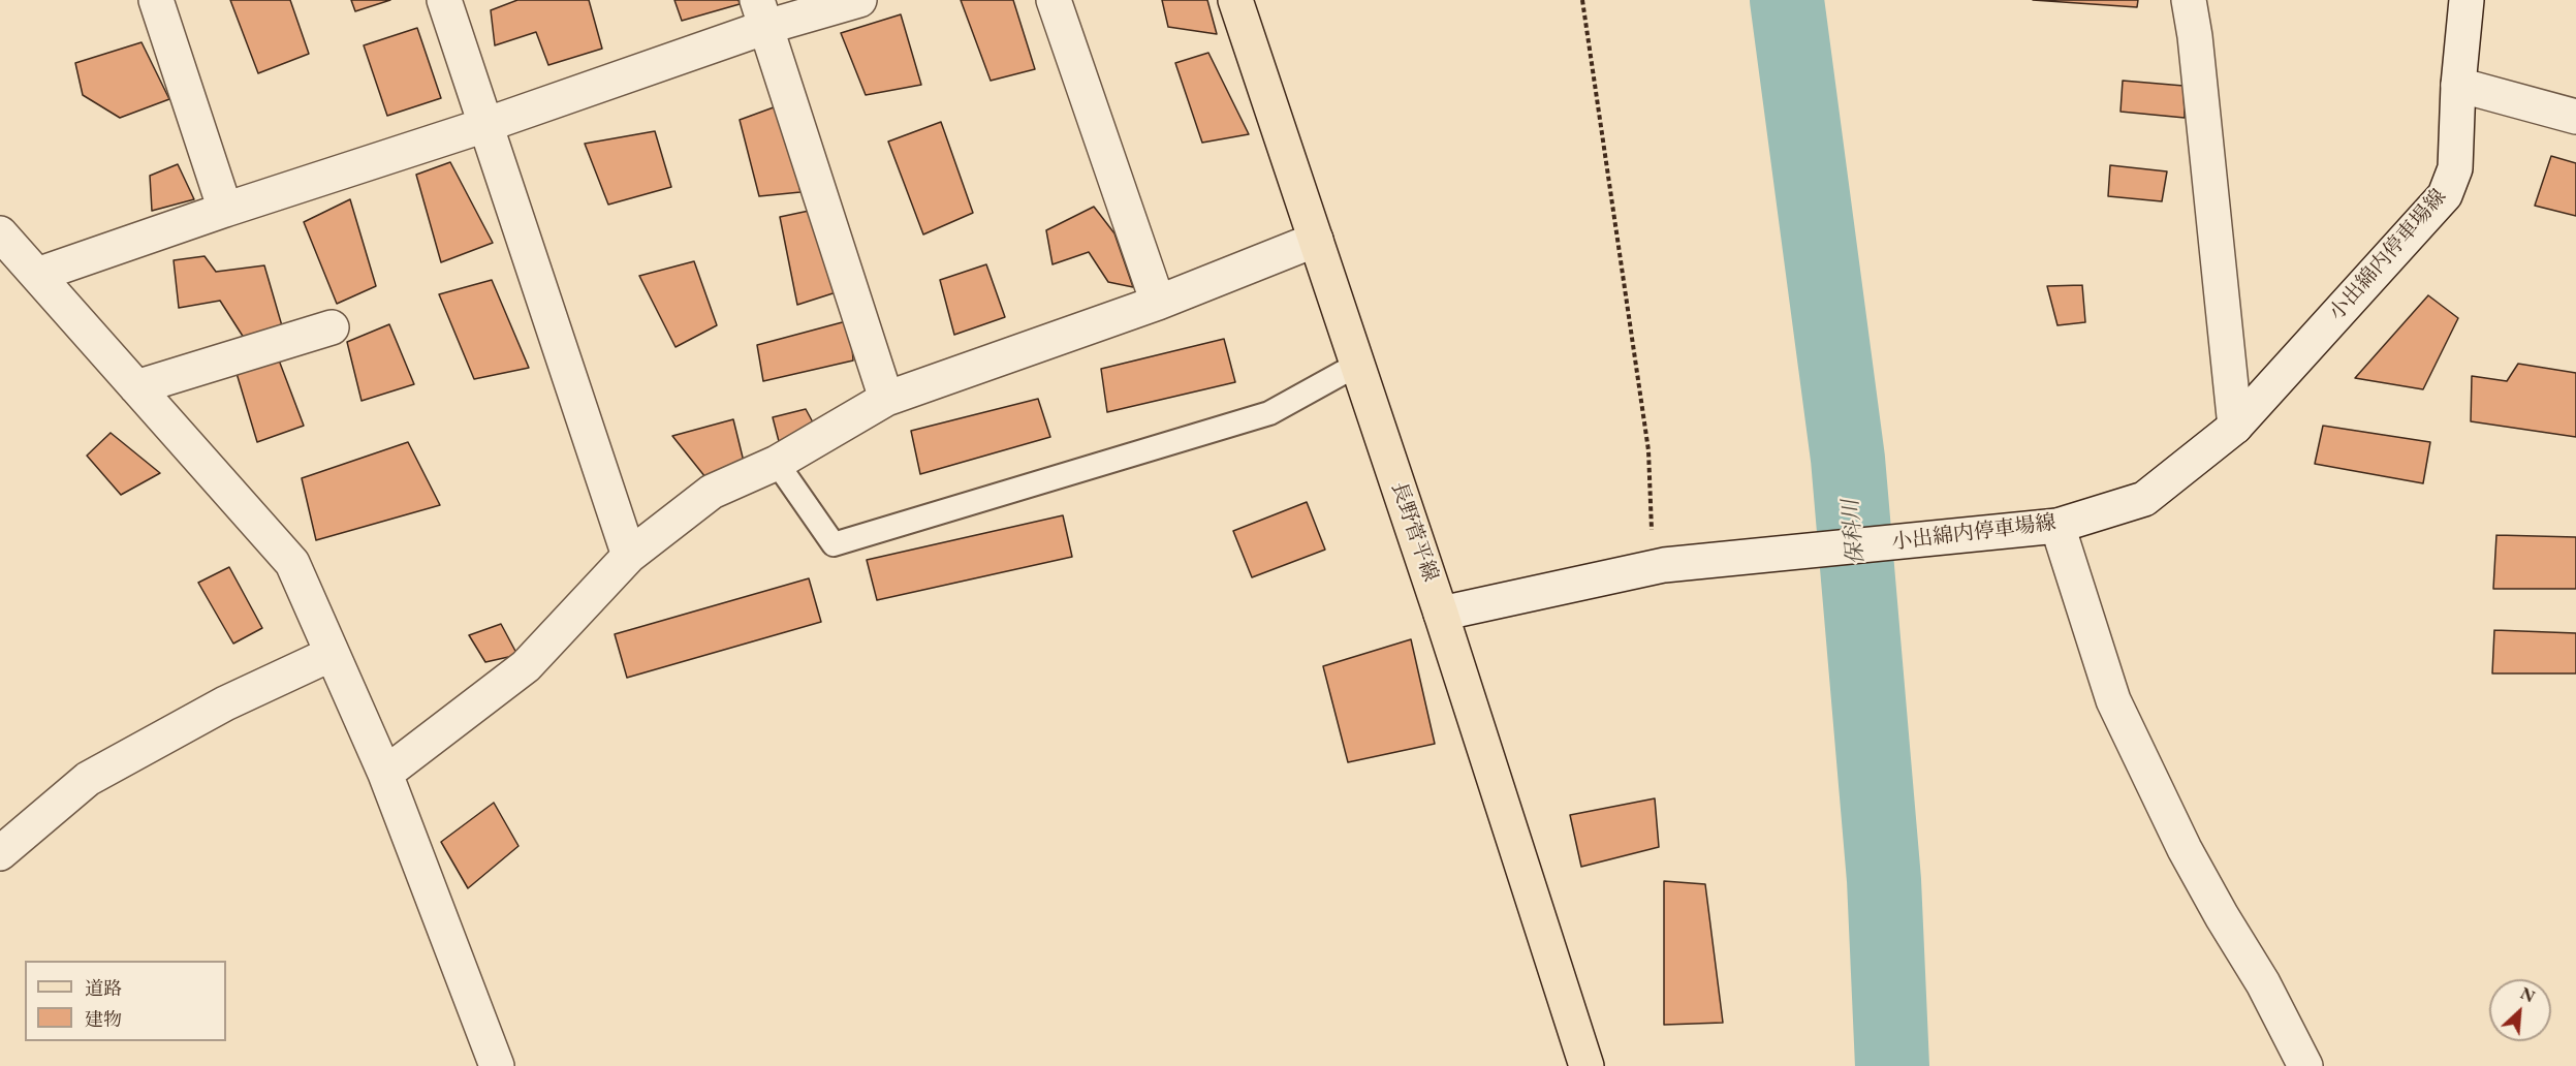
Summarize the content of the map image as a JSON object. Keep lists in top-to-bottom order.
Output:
{
  "streets": {
    "main road": ["長野菅平線"],
    "street": ["小出綿内停車場線"]
  },
  "crossings": [
    ["小出綿内停車場線", "長野菅平線"]
  ],
  "water": ["保科川"],
  "legend": ["道路", "建物"],
  "north": "top right"
}
